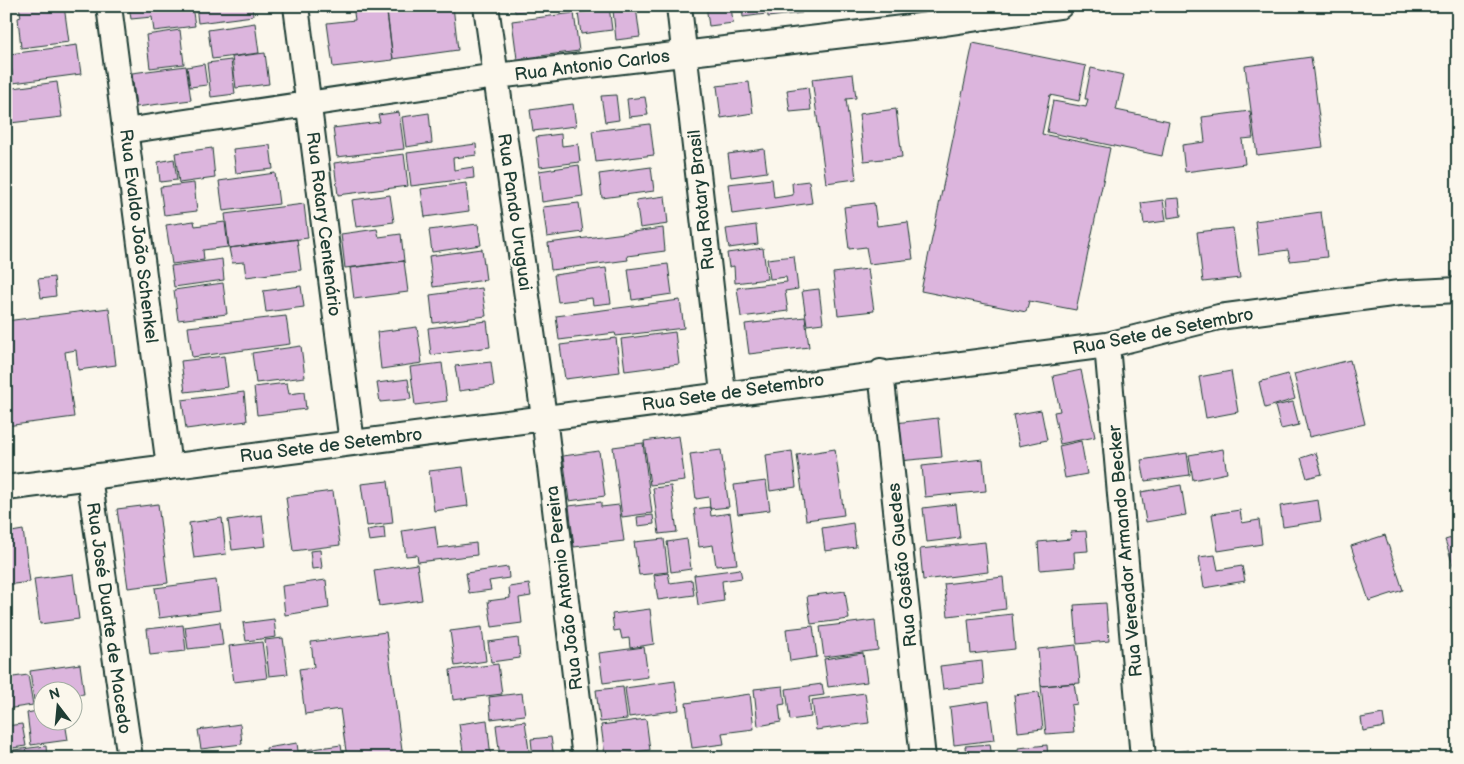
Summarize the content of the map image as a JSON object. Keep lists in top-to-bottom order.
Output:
{
  "streets": {
    "street": [
      "Rua Antonio Carlos",
      "Rua Rotary Brasil",
      "Rua Pando Uruguai",
      "Rua Rotary Centenário",
      "Rua Evaldo João Schenkel",
      "Rua Sete de Setembro",
      "Rua Vereador Armando Becker",
      "Rua Gastão Guedes",
      "Rua João Antonio Pereira",
      "Rua José Duarte de Macedo"
    ]
  },
  "crossings": [
    ["Rua Antonio Carlos", "Rua Rotary Brasil"],
    ["Rua Antonio Carlos", "Rua Pando Uruguai"],
    ["Rua Antonio Carlos", "Rua Rotary Centenário"],
    ["Rua Antonio Carlos", "Rua Evaldo João Schenkel"],
    ["Rua Rotary Brasil", "Rua Sete de Setembro"],
    ["Rua Pando Uruguai", "Rua Sete de Setembro"],
    ["Rua Pando Uruguai", "Rua João Antonio Pereira"],
    ["Rua Rotary Centenário", "Rua Sete de Setembro"],
    ["Rua Evaldo João Schenkel", "Rua Sete de Setembro"],
    ["Rua Sete de Setembro", "Rua Vereador Armando Becker"],
    ["Rua Sete de Setembro", "Rua Gastão Guedes"],
    ["Rua Sete de Setembro", "Rua João Antonio Pereira"],
    ["Rua Sete de Setembro", "Rua José Duarte de Macedo"]
  ],
  "north": "top"
}
